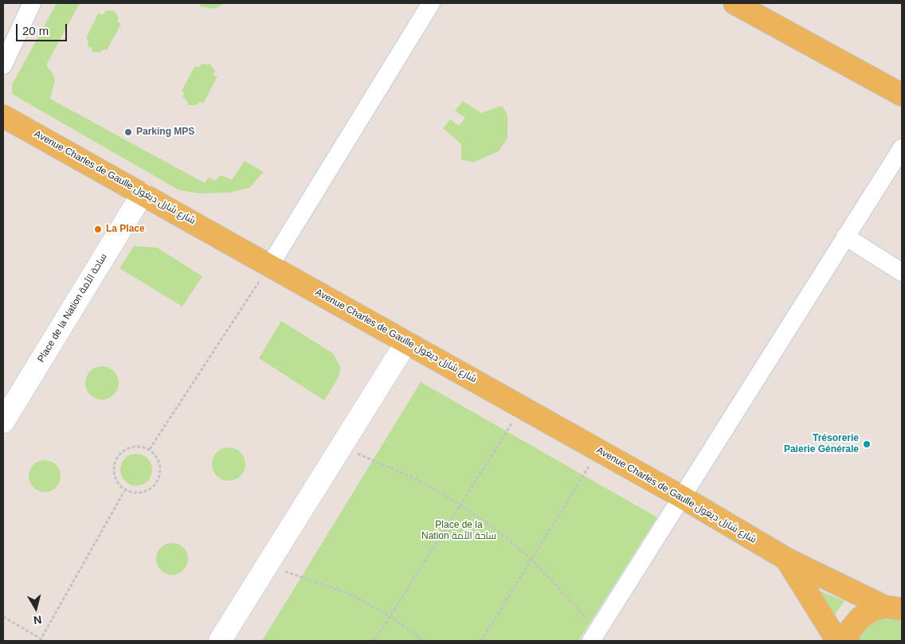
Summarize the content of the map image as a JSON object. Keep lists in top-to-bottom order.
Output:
{
  "streets": {
    "main road": ["Avenue Charles de Gaulle شارع شارل ديغول", "Place de la Nation ساحة الأمة"]
  },
  "crossings": [
    ["Avenue Charles de Gaulle شارع شارل ديغول", "Place de la Nation ساحة الأمة"]
  ],
  "parks": ["Place de la Nation ساحة الأمة"],
  "places": ["Parking MPS", "La Place", "Trésorerie Paierie Générale"],
  "scale_bar": "20 m",
  "north": "bottom"
}
